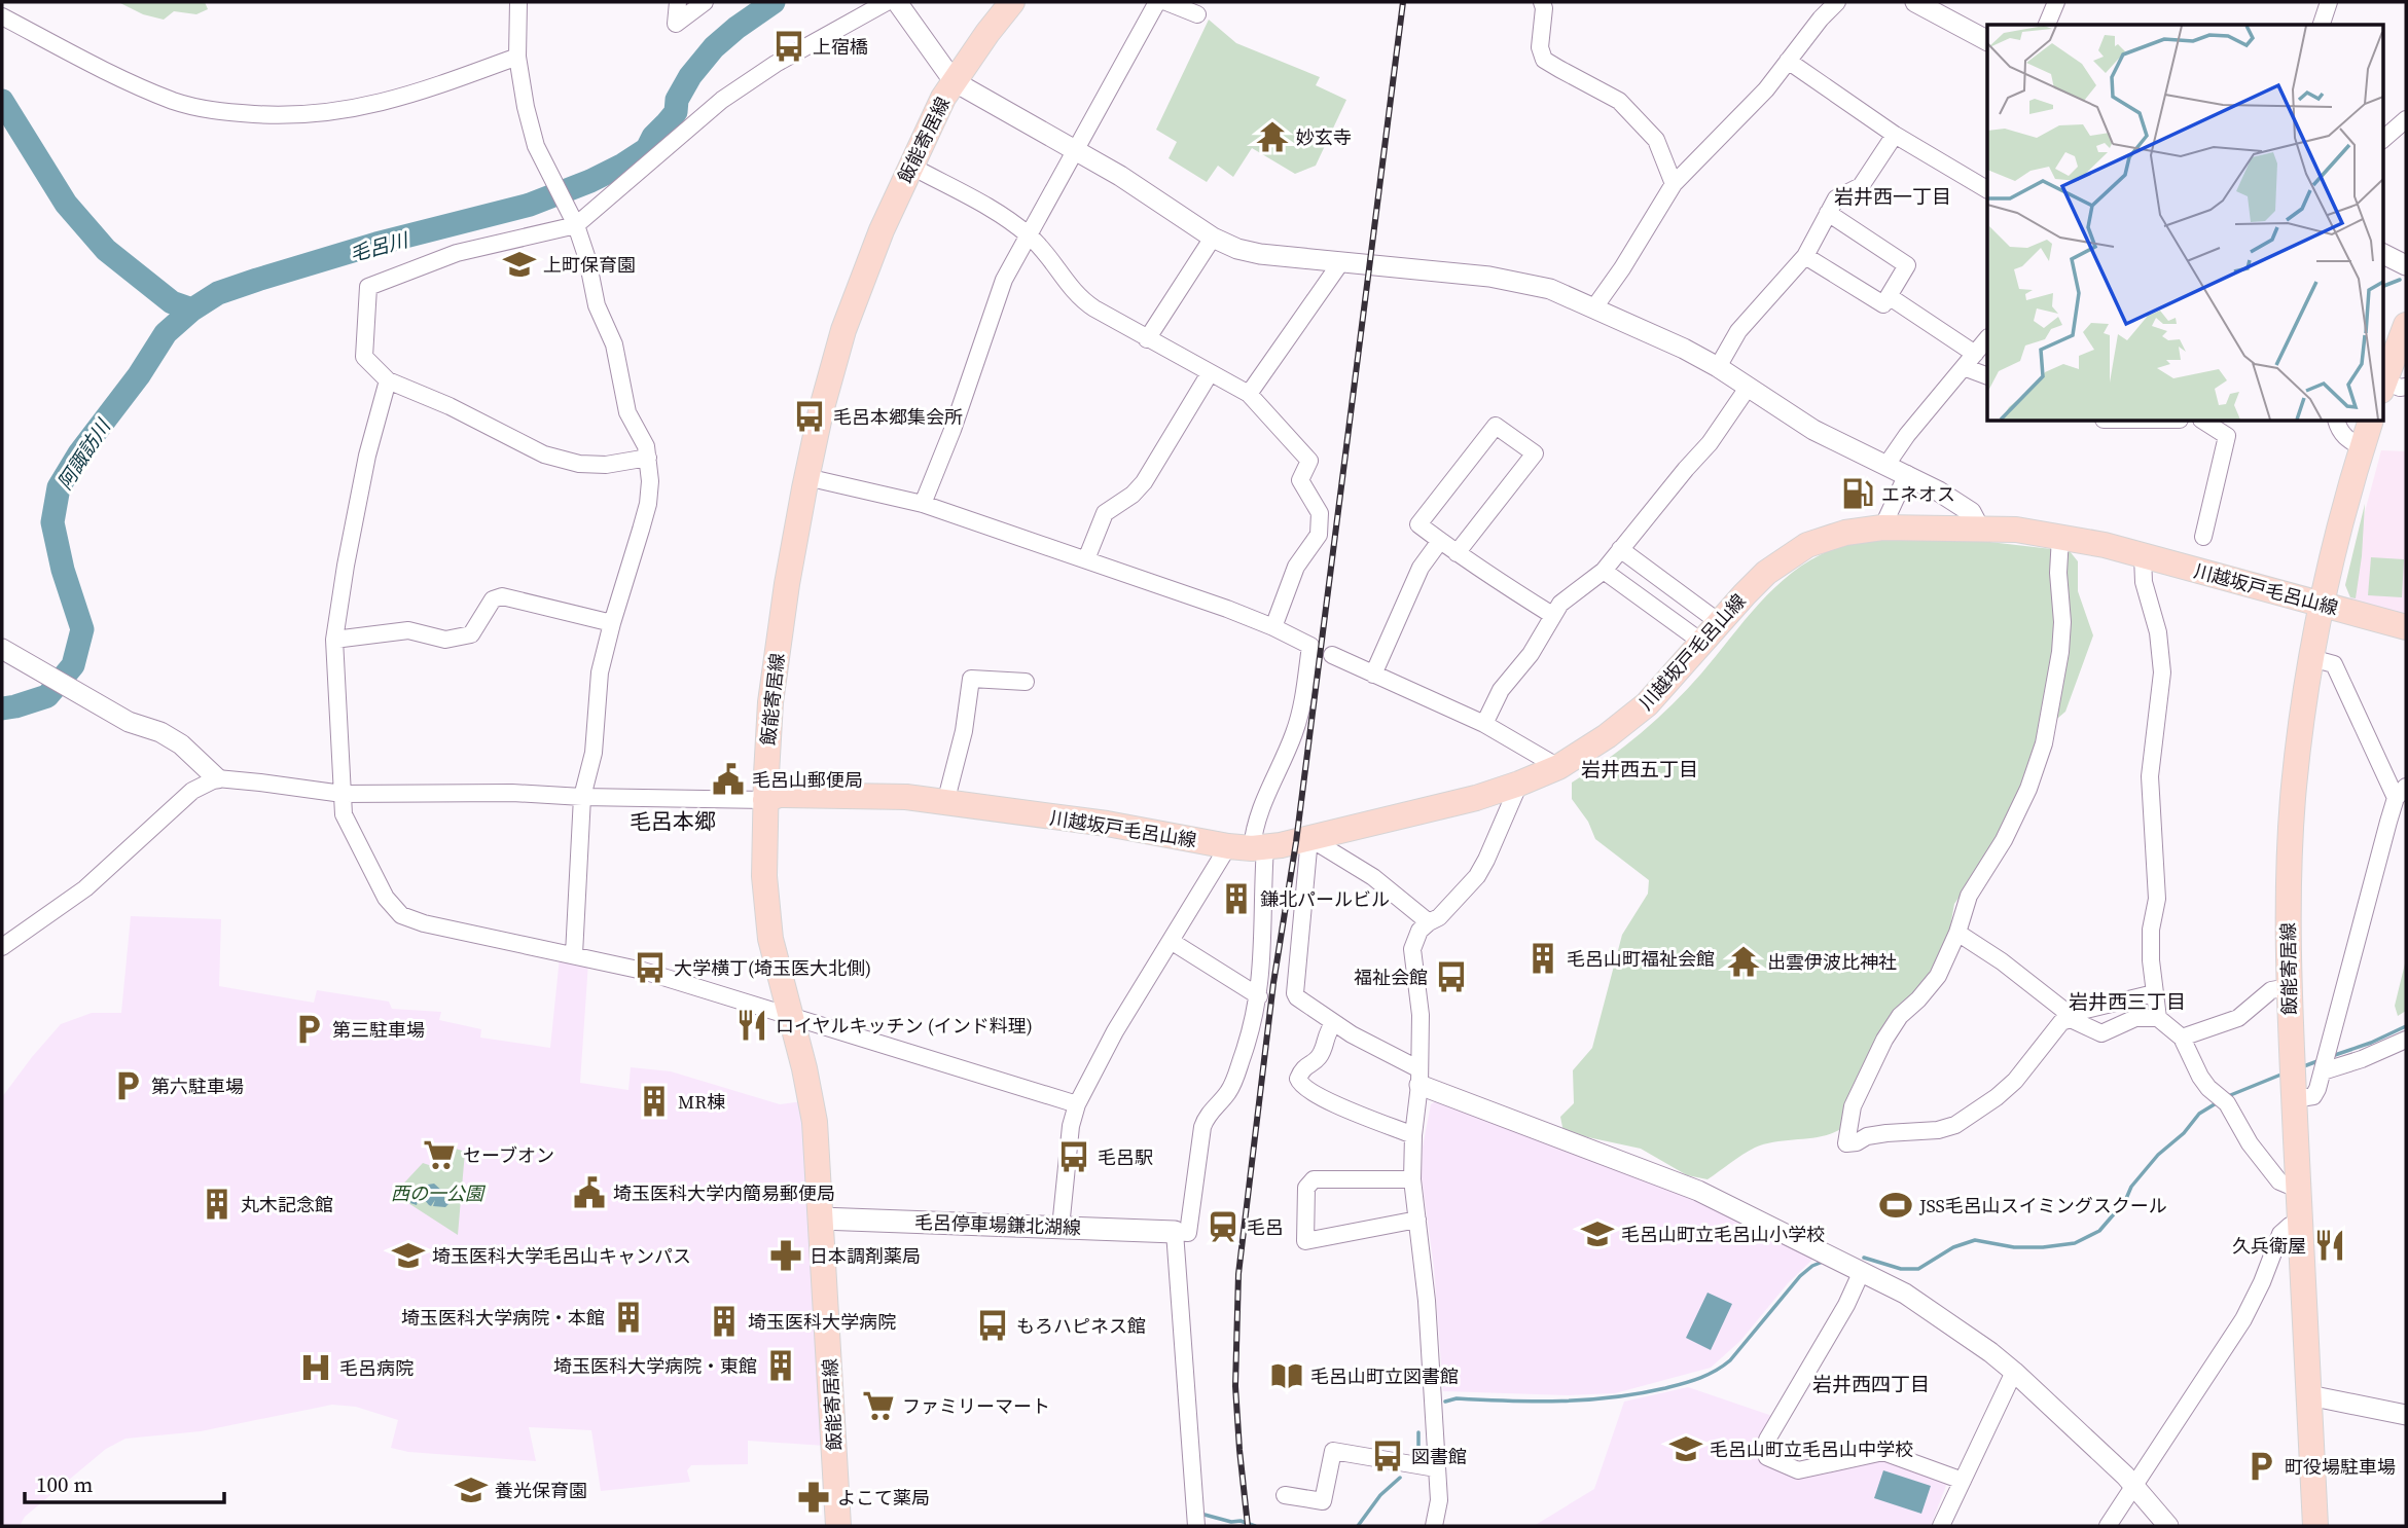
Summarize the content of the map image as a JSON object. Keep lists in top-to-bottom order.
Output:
{
  "streets": {
    "main road": ["飯能寄居線", "川越坂戸毛呂山線", "毛呂停車場鎌北湖線"]
  },
  "crossings": [
    ["飯能寄居線", "川越坂戸毛呂山線"],
    ["飯能寄居線", "毛呂停車場鎌北湖線"]
  ],
  "districts": [
    "岩井西一丁目",
    "岩井西五丁目",
    "毛呂本郷",
    "岩井西三丁目",
    "岩井西四丁目"
  ],
  "water": ["毛呂川", "阿諏訪川"],
  "parks": ["西の一公園"],
  "places": {
    "bus stop": [
      "上宿橋",
      "毛呂本郷集会所",
      "大学横丁(埼玉医大北側)",
      "福祉会館",
      "毛呂駅",
      "もろハピネス館",
      "図書館"
    ],
    "temple": ["妙玄寺", "出雲伊波比神社"],
    "school or university": [
      "上町保育園",
      "毛呂山町立毛呂山小学校",
      "埼玉医科大学毛呂山キャンパス",
      "毛呂山町立毛呂山中学校",
      "養光保育園"
    ],
    "fuel station": ["エネオス"],
    "public building": ["毛呂山郵便局", "埼玉医科大学内簡易郵便局"],
    "building": [
      "鎌北パールビル",
      "毛呂山町福祉会館",
      "MR棟",
      "丸木記念館",
      "埼玉医科大学病院・本館",
      "埼玉医科大学病院",
      "埼玉医科大学病院・東館"
    ],
    "restaurant": ["ロイヤルキッチン (インド料理)", "久兵衛屋"],
    "parking": ["第三駐車場", "第六駐車場", "町役場駐車場"],
    "supermarket": ["セーブオン", "ファミリーマート"],
    "sports": ["JSS毛呂山スイミングスクール"],
    "station": ["毛呂"],
    "pharmacy": ["日本調剤薬局", "よこて薬局"],
    "hospital": ["毛呂病院"],
    "library": ["毛呂山町立図書館"]
  },
  "scale_bar": "100 m"
}
